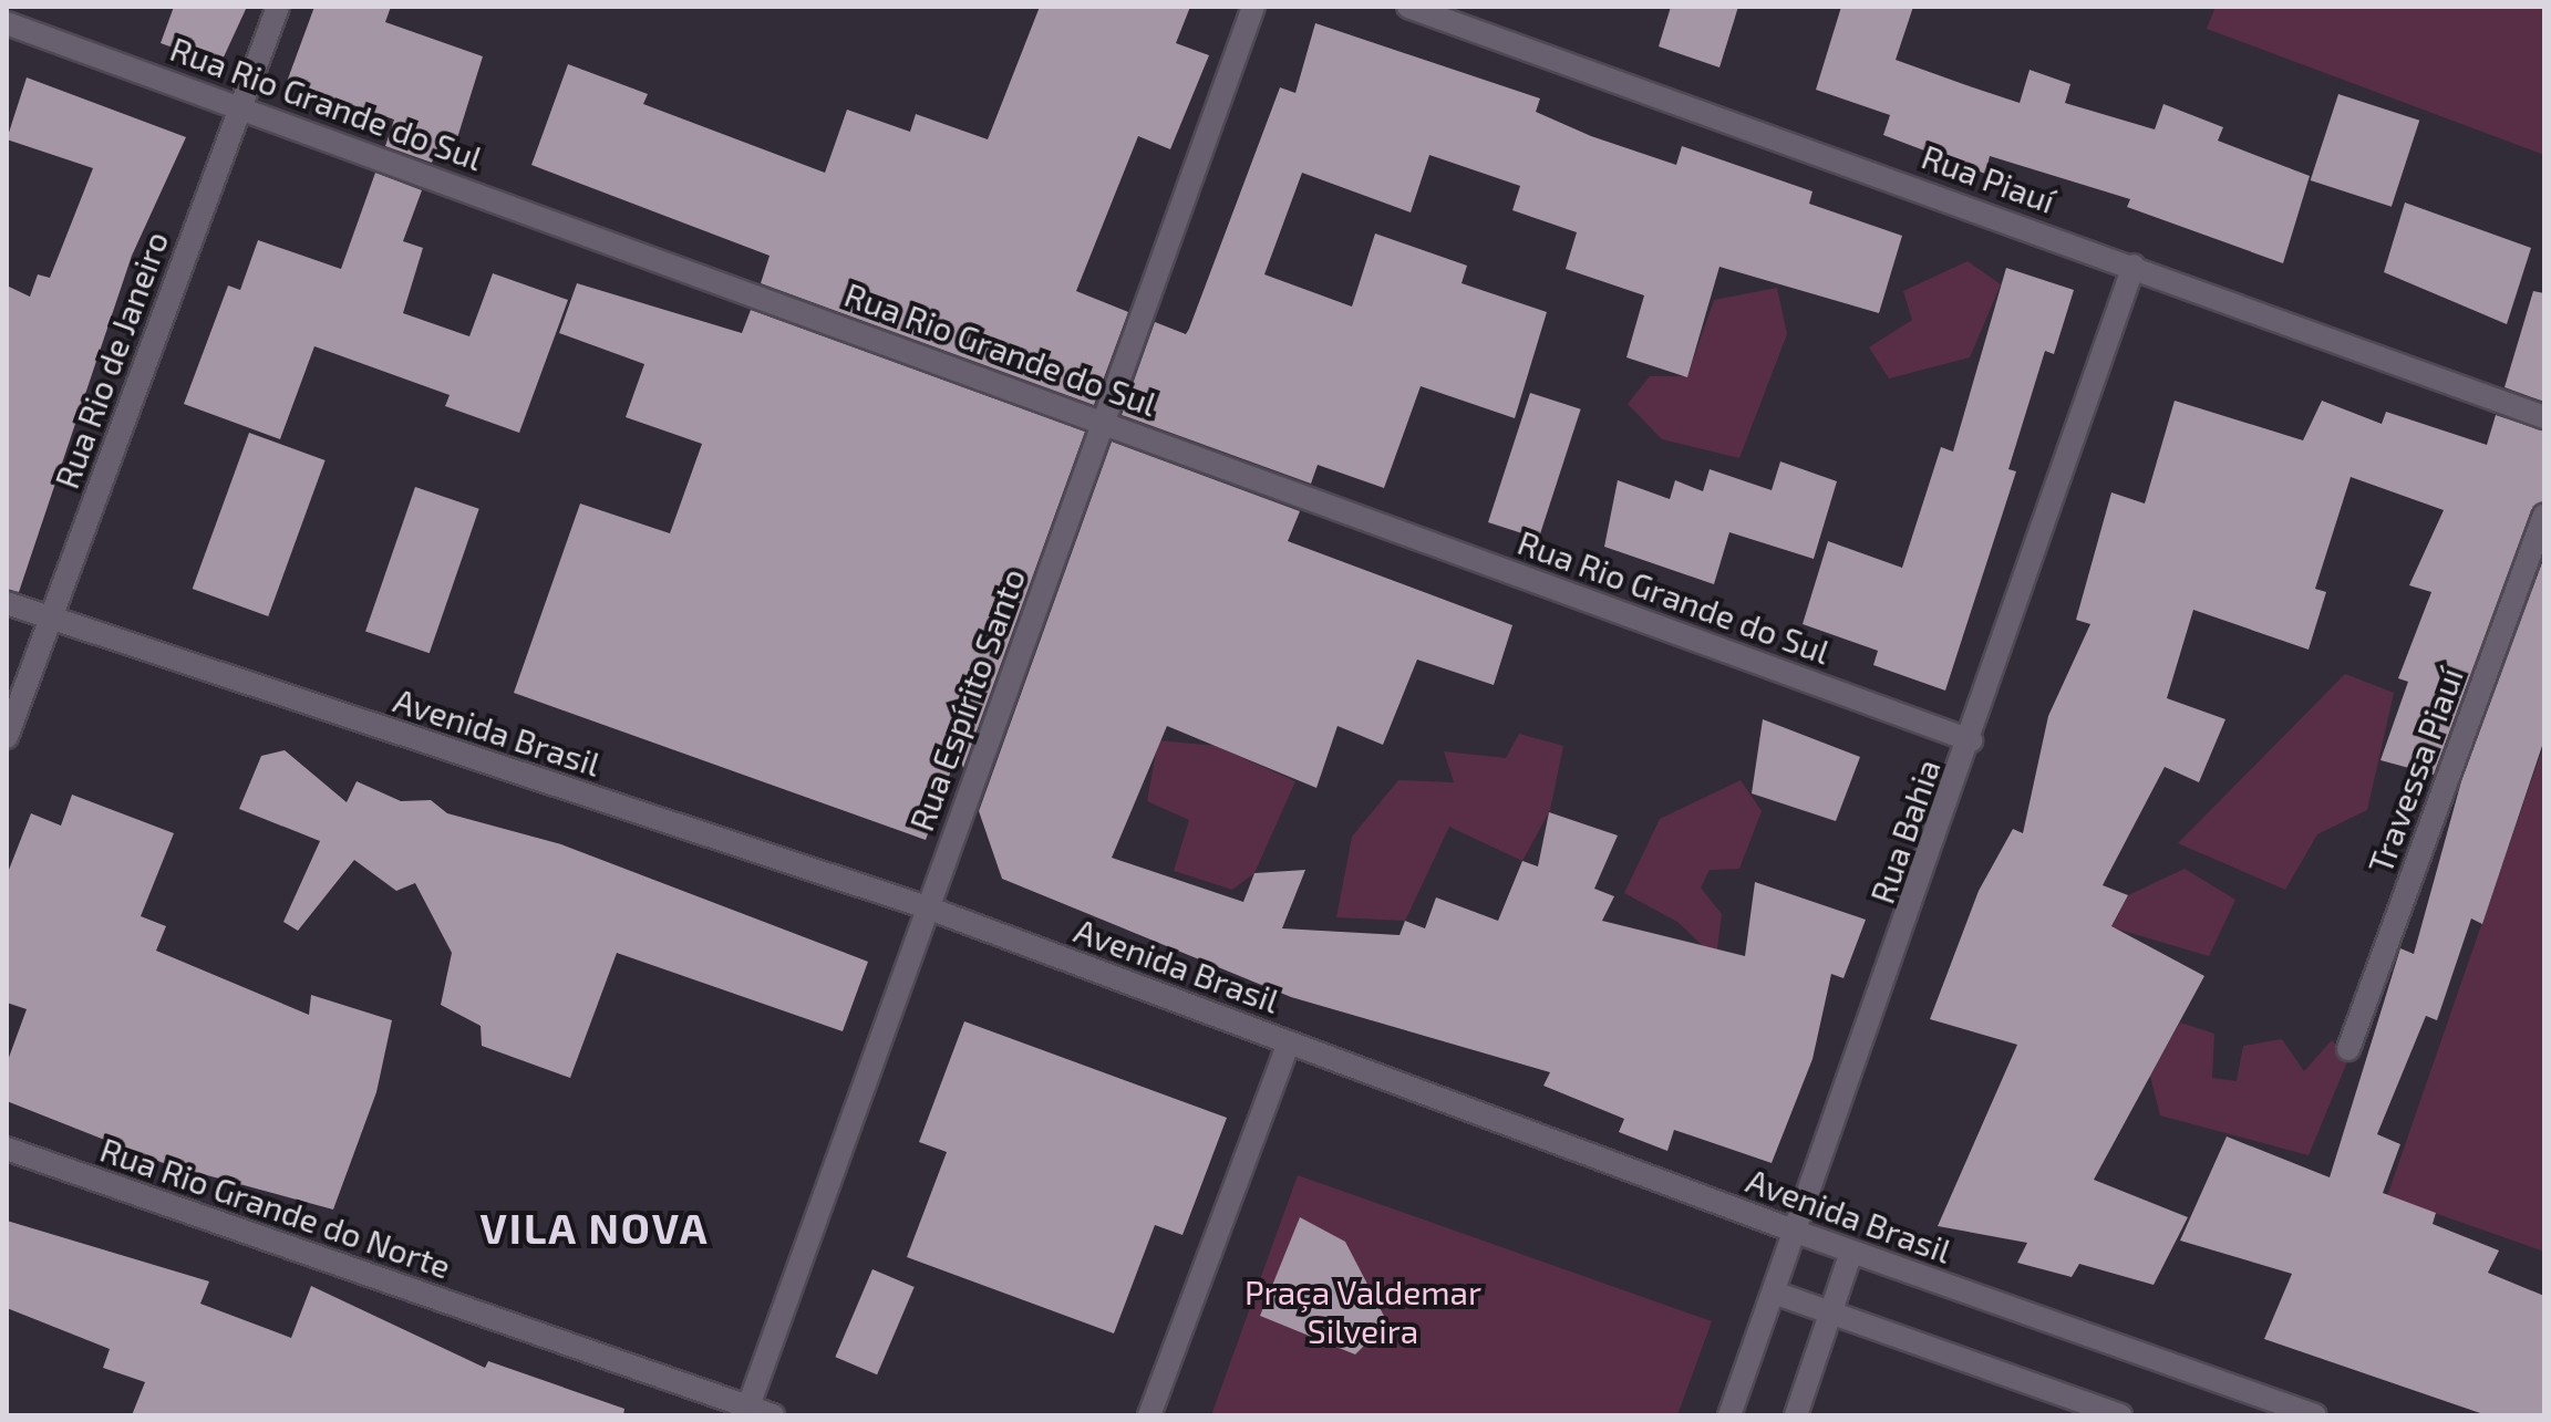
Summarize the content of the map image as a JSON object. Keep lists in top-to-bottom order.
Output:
{
  "streets": {
    "street": [
      "Rua Rio Grande do Sul",
      "Rua Piauí",
      "Rua Rio de Janeiro",
      "Rua Espírito Santo",
      "Avenida Brasil",
      "Travessa Piauí",
      "Rua Bahia",
      "Rua Rio Grande do Norte"
    ]
  },
  "crossings": [
    ["Rua Rio Grande do Sul", "Rua Rio de Janeiro"],
    ["Rua Rio Grande do Sul", "Rua Espírito Santo"],
    ["Rua Rio Grande do Sul", "Rua Bahia"],
    ["Rua Piauí", "Rua Bahia"],
    ["Rua Rio de Janeiro", "Avenida Brasil"],
    ["Rua Espírito Santo", "Avenida Brasil"],
    ["Rua Espírito Santo", "Rua Rio Grande do Norte"],
    ["Avenida Brasil", "Rua Bahia"]
  ],
  "districts": ["VILA NOVA"],
  "parks": ["Praça Valdemar Silveira"]
}
